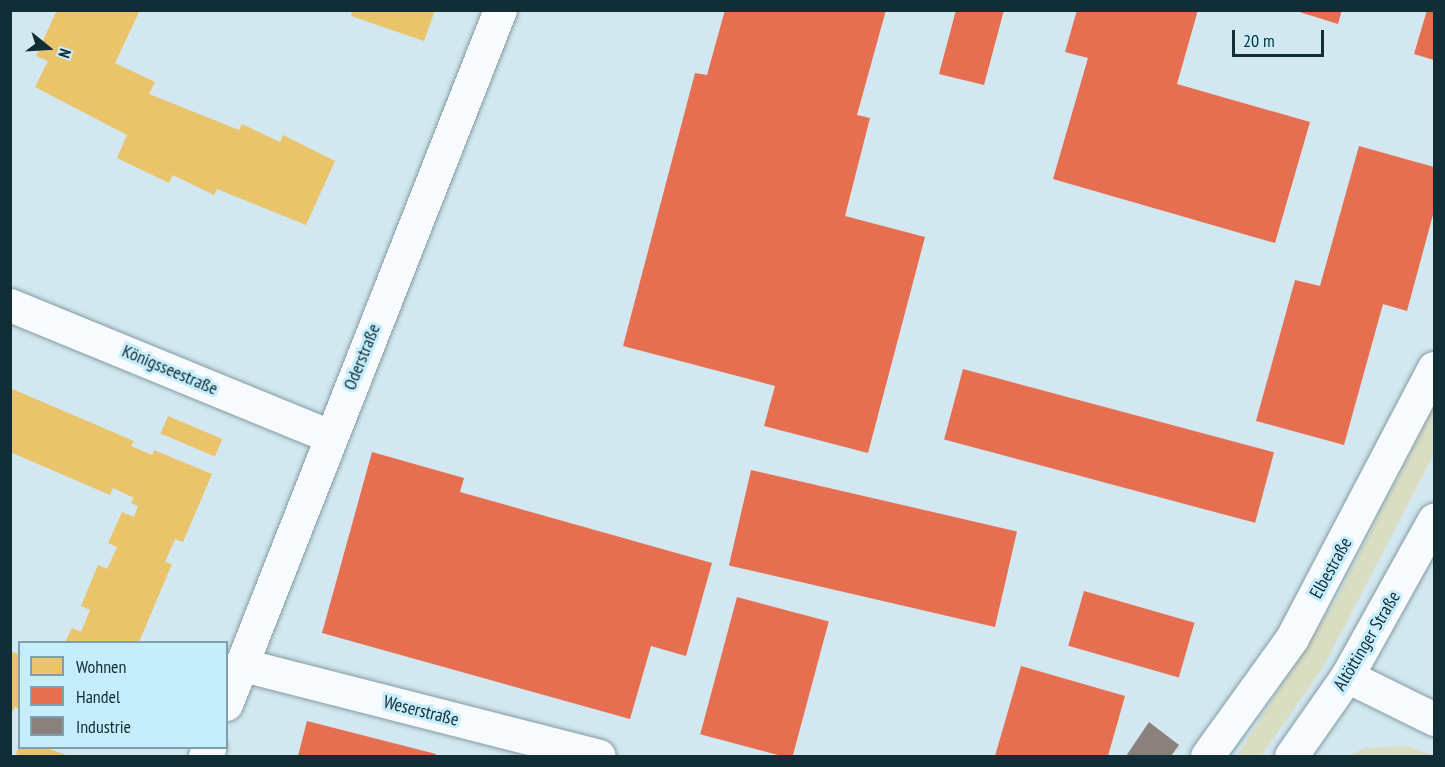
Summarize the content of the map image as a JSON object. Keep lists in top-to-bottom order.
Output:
{
  "streets": {
    "street": [
      "Oderstraße",
      "Königsseestraße",
      "Elbestraße",
      "Altöttinger Straße",
      "Weserstraße"
    ]
  },
  "crossings": [
    ["Oderstraße", "Königsseestraße"],
    ["Oderstraße", "Weserstraße"]
  ],
  "legend": ["Wohnen", "Handel", "Industrie"],
  "scale_bar": "20 m",
  "north": "right"
}
